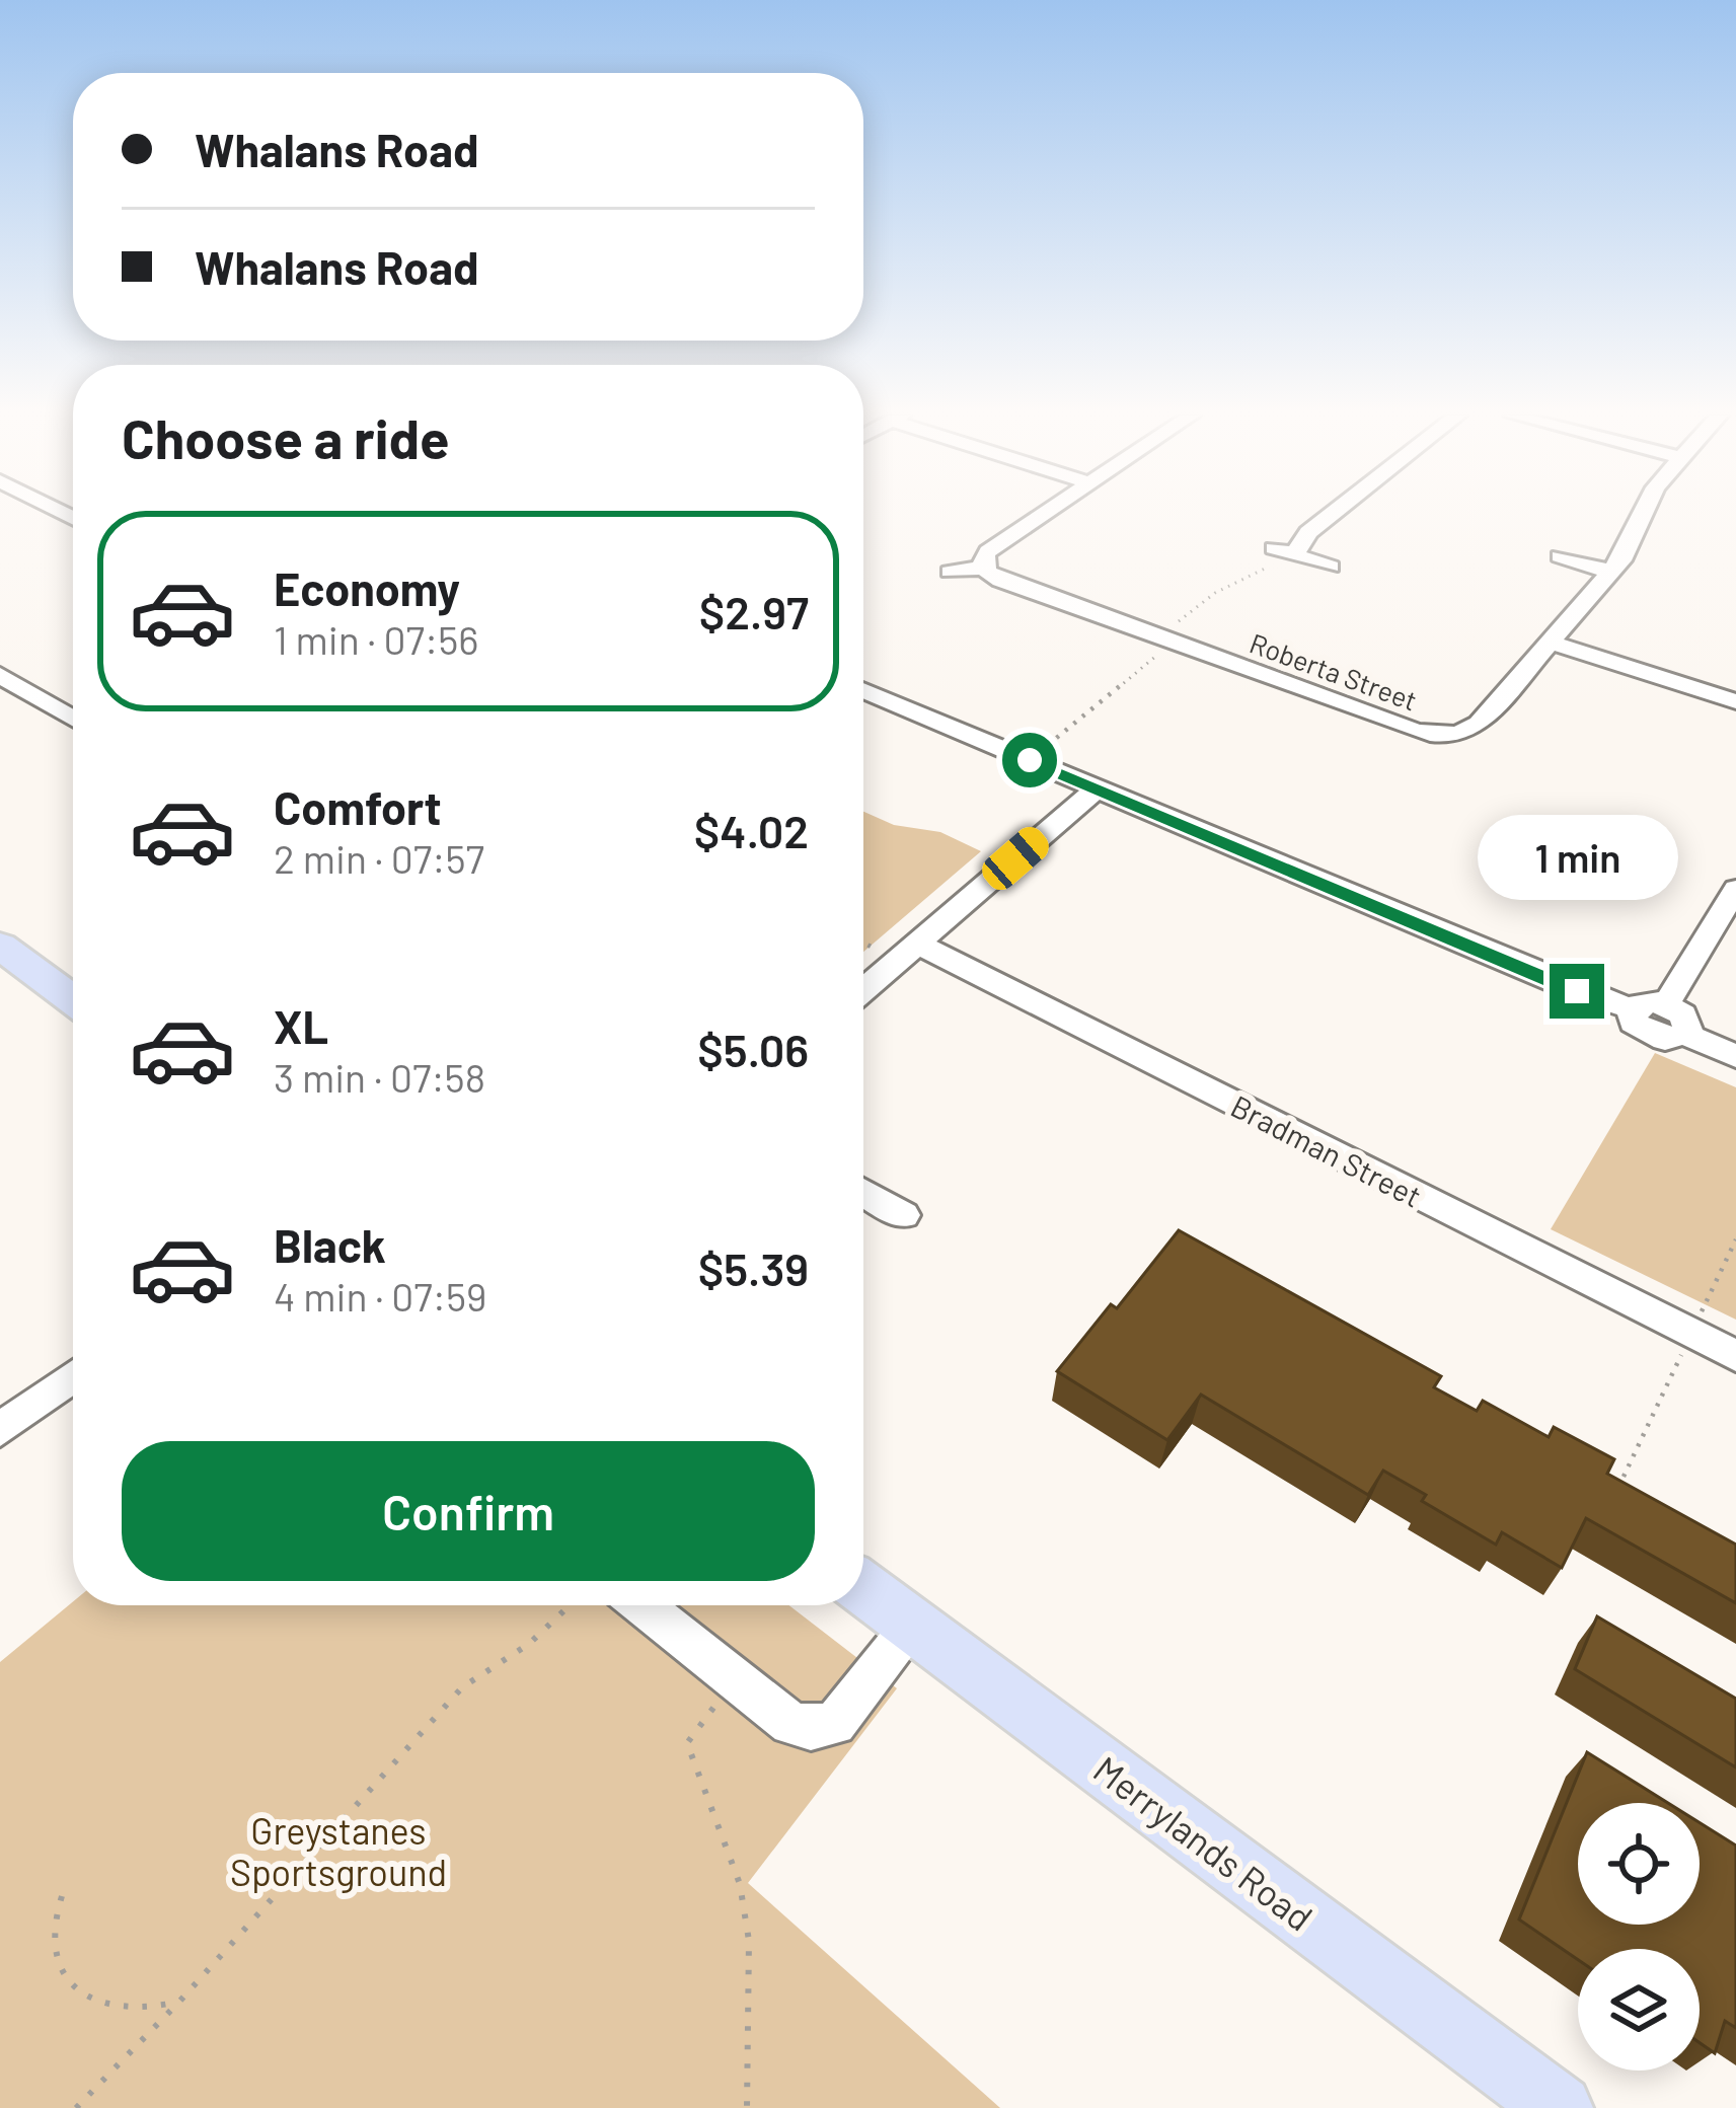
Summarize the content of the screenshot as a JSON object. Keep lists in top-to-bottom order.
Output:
{
  "streets": {
    "main road": ["Merrylands Road"],
    "street": ["Roberta Street", "Bradman Street"]
  },
  "parks": ["Greystanes Sportsground"],
  "page": {
    "banner": ["Whalans Road", "Whalans Road"],
    "heading": "Choose a ride",
    "list": [
      {
        "name": "Economy",
        "note": "1 min · 07:56",
        "value": "$2.97"
      },
      {
        "name": "Comfort",
        "note": "2 min · 07:57",
        "value": "$4.02"
      },
      {
        "name": "XL",
        "note": "3 min · 07:58",
        "value": "$5.06"
      },
      {
        "name": "Black",
        "note": "4 min · 07:59",
        "value": "$5.39"
      }
    ],
    "bubble": "1 min",
    "buttons": "Confirm"
  }
}
